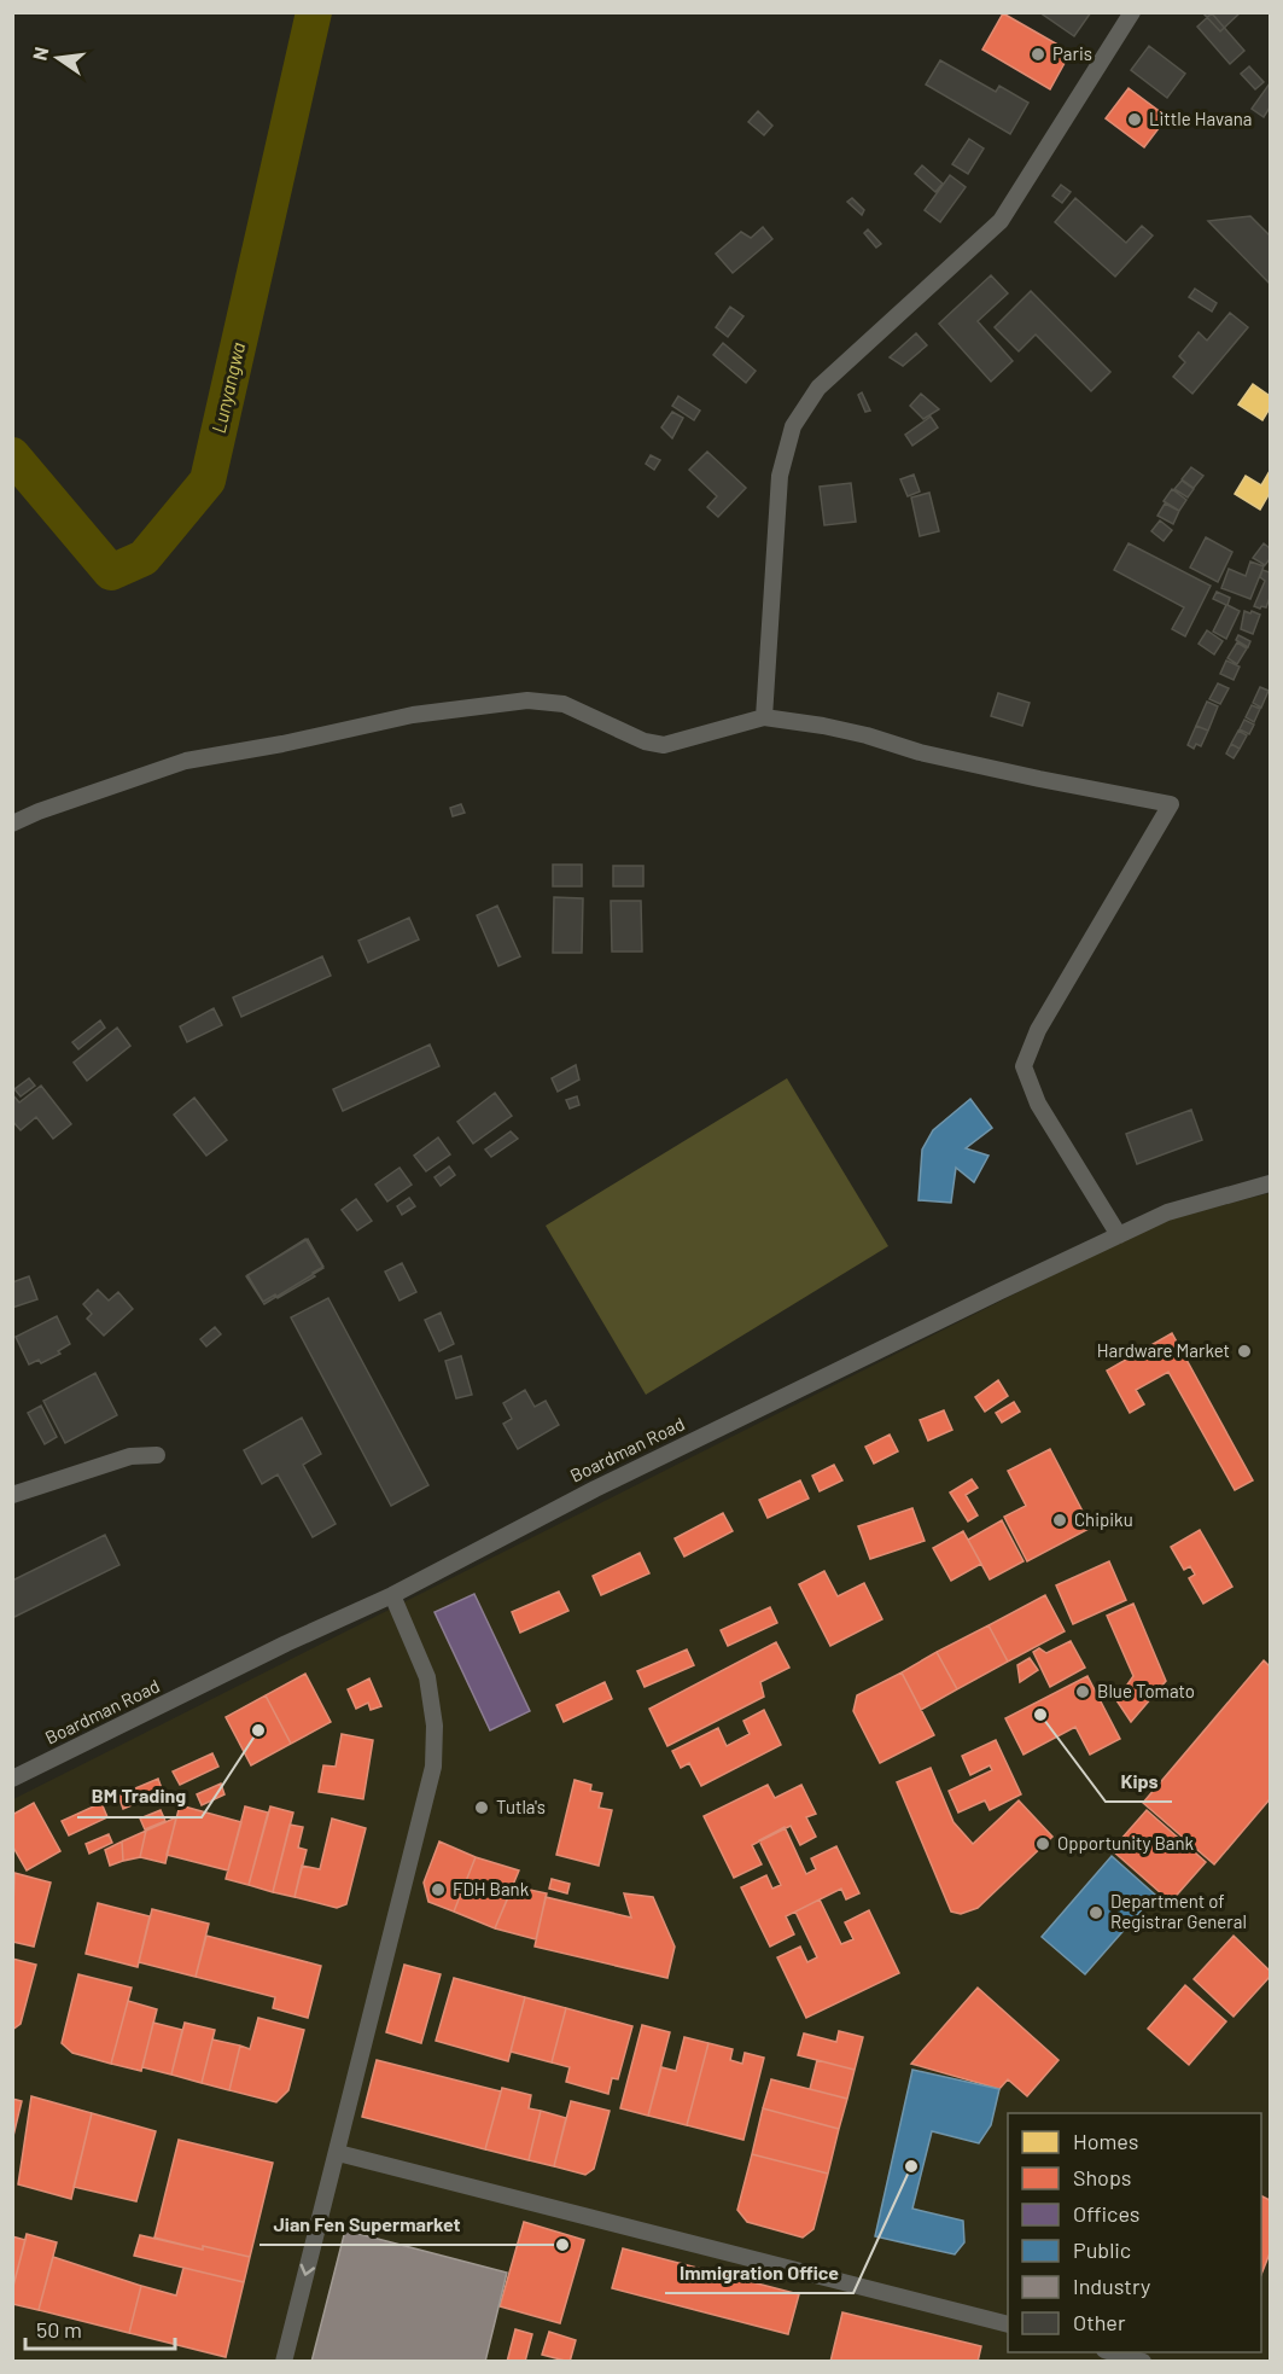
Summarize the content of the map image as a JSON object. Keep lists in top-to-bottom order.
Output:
{
  "streets": {
    "street": ["Boardman Road"]
  },
  "water": ["Lunyangwa"],
  "places": [
    "Paris",
    "Little Havana",
    "Hardware Market",
    "Chipiku",
    "Blue Tomato",
    "Kips",
    "BM Trading",
    "Tutla's",
    "Opportunity Bank",
    "FDH Bank",
    "Department of Registrar General",
    "Immigration Office",
    "Jian Fen Supermarket"
  ],
  "legend": [
    "Homes",
    "Shops",
    "Offices",
    "Public",
    "Industry",
    "Other"
  ],
  "scale_bar": "50 m",
  "north": "left"
}
